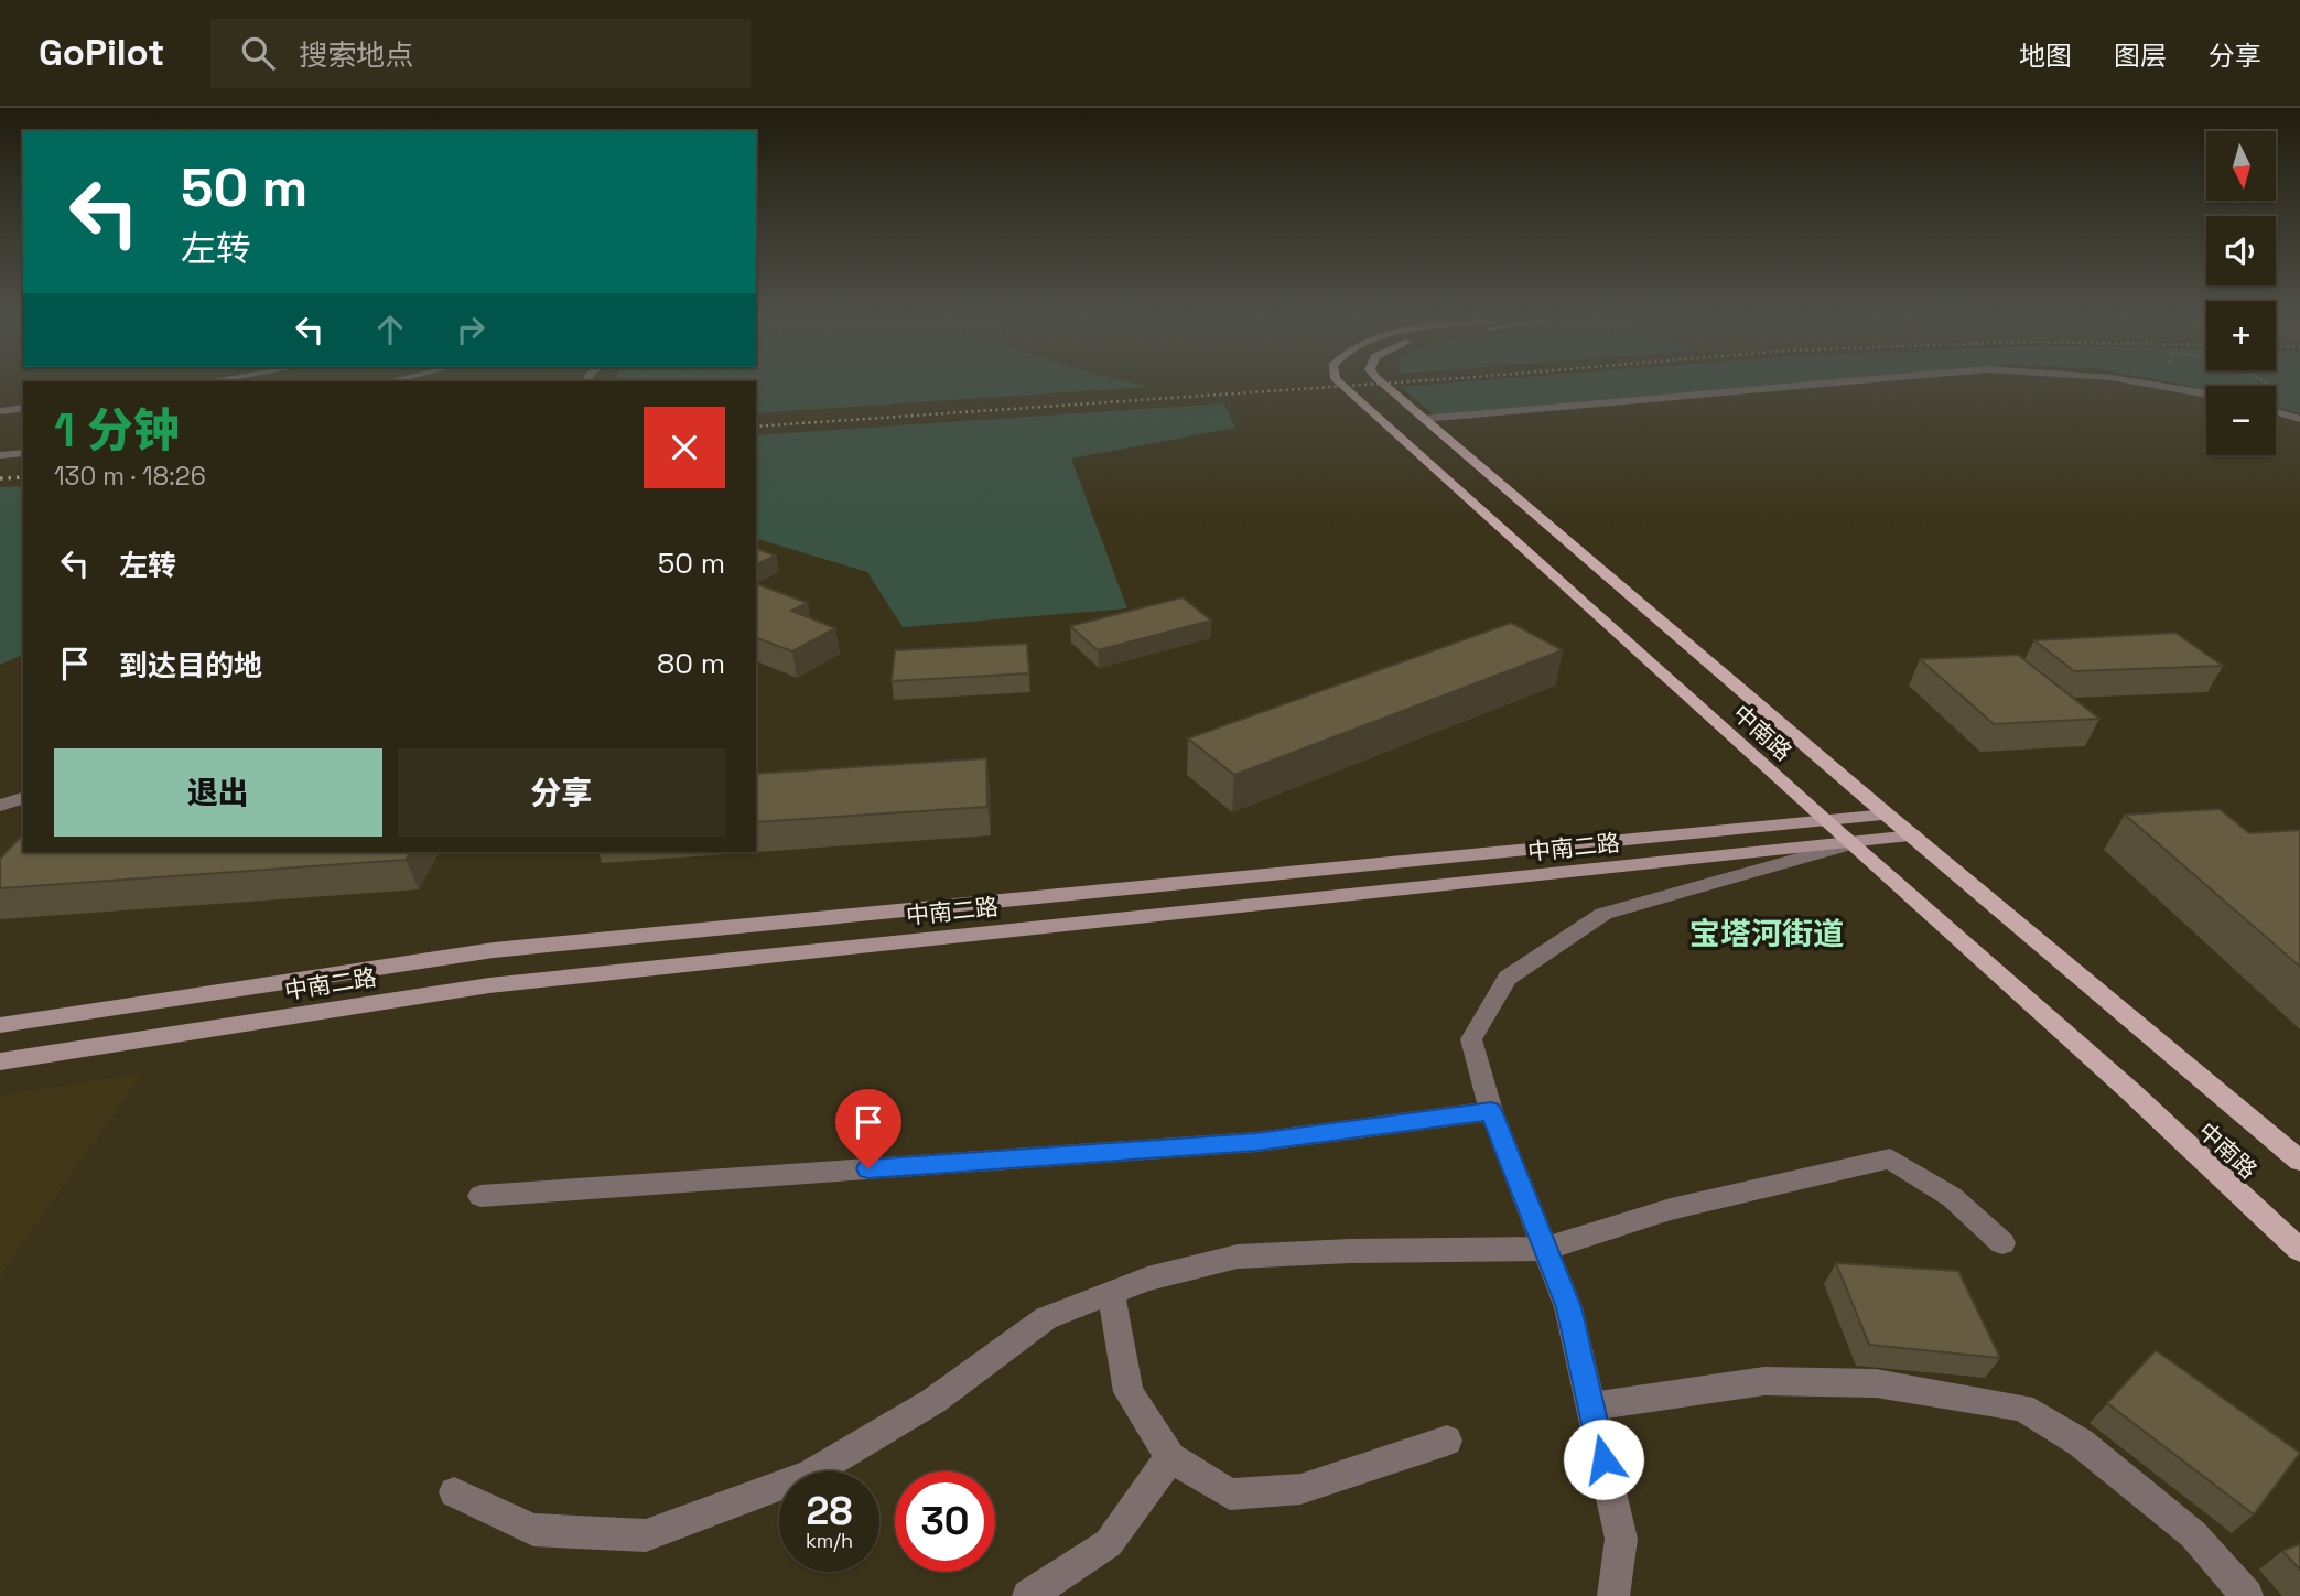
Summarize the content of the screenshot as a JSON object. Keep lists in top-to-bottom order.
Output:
{
  "streets": {
    "main road": ["中南路", "中南二路"]
  },
  "crossings": [
    ["中南路", "中南二路"]
  ],
  "districts": ["宝塔河街道"],
  "north": "bottom",
  "page": {
    "header": "GoPilot",
    "search": "搜索地点",
    "nav": ["地图", "图层", "分享"],
    "map_buttons": ["+", "−"],
    "turn": ["50 m", "左转"],
    "heading": ["1 分钟", "130 m · 18:26"],
    "list": [
      {
        "name": "左转",
        "value": "50 m"
      },
      {
        "name": "到达目的地",
        "value": "80 m"
      }
    ],
    "buttons": ["退出", "分享"],
    "speed": "28 km/h",
    "limit": "30"
  }
}
